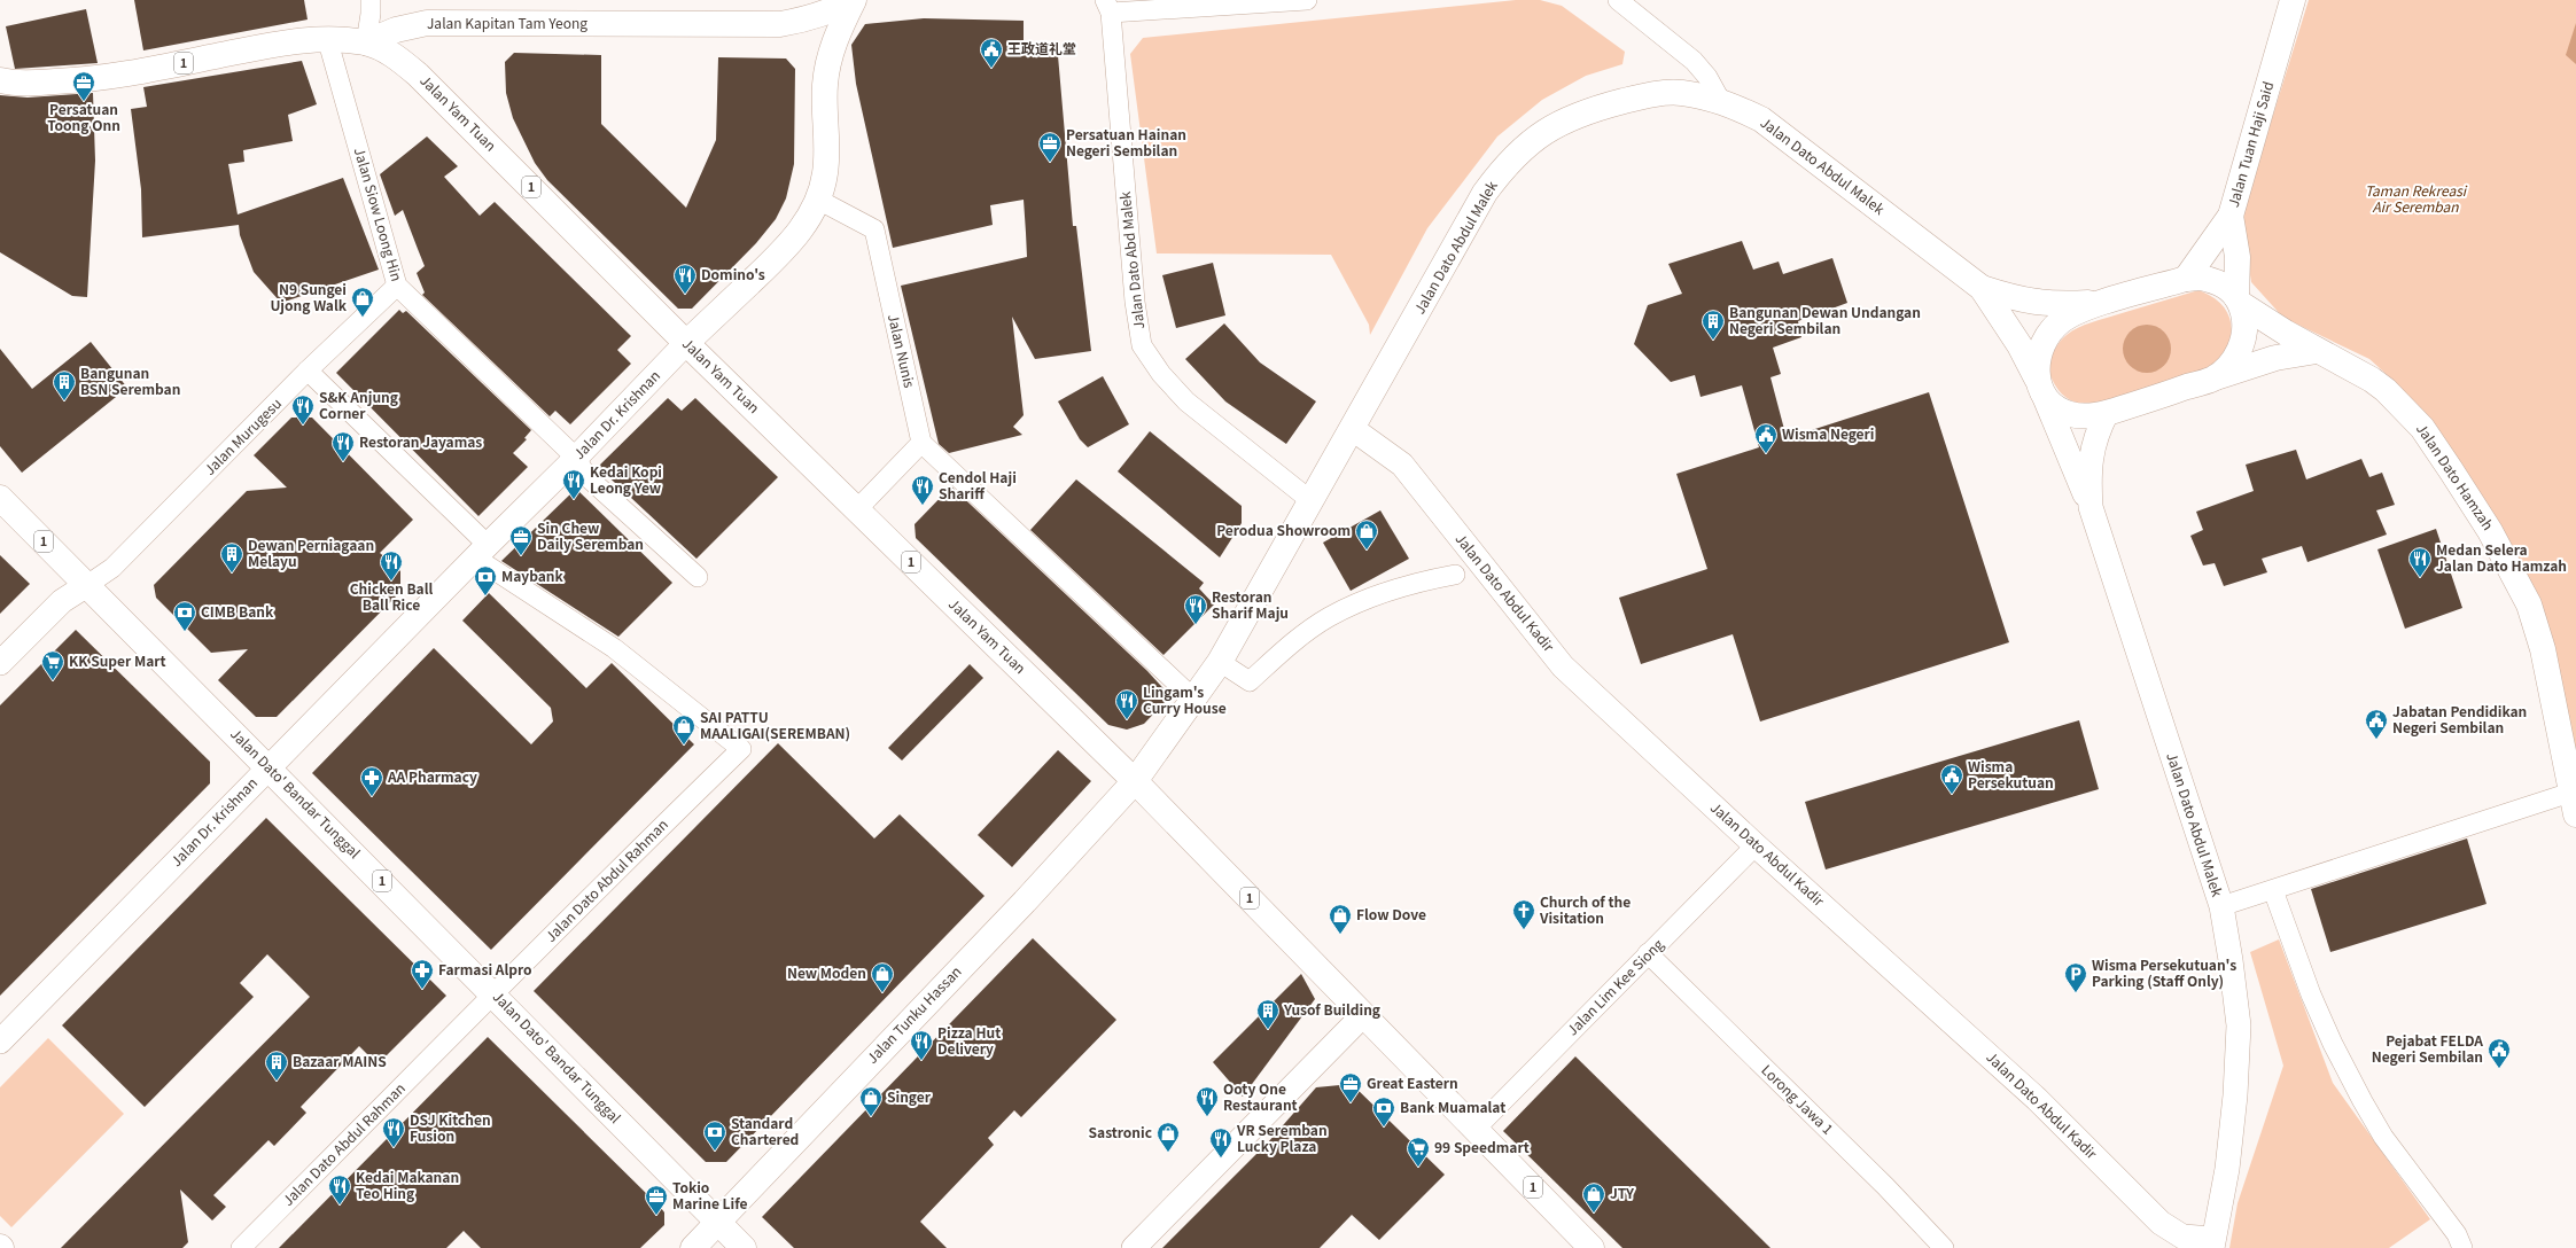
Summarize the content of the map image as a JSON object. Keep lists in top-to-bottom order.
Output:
{
  "streets": {
    "main road": [
      "Jalan Kapitan Tam Yeong",
      "1",
      "Jalan Yam Tuan",
      "Jalan Tuan Haji Said",
      "Jalan Dato Abdul Malek",
      "Jalan Dato Hamzah",
      "Jalan Dato' Bandar Tunggal",
      "Jalan Tunku Hassan"
    ],
    "street": [
      "Jalan Siow Loong Hin",
      "Jalan Dato Abd Malek",
      "Jalan Nunis",
      "Jalan Dr. Krishnan",
      "Jalan Murugesu",
      "Jalan Dato Abdul Kadir",
      "Jalan Dato Abdul Rahman",
      "Jalan Lim Kee Siong",
      "Lorong Jawa 1"
    ]
  },
  "crossings": [
    ["Jalan Kapitan Tam Yeong", "Jalan Yam Tuan"],
    ["Jalan Kapitan Tam Yeong", "Jalan Siow Loong Hin"],
    ["Jalan Yam Tuan", "Jalan Dato Abdul Malek"],
    ["Jalan Yam Tuan", "Jalan Dr. Krishnan"],
    ["Jalan Yam Tuan", "Jalan Lim Kee Siong"],
    ["Jalan Yam Tuan", "Jalan Tunku Hassan"],
    ["Jalan Tuan Haji Said", "Jalan Dato Hamzah"],
    ["Jalan Dato Abdul Malek", "Jalan Dato Abd Malek"],
    ["Jalan Dato Abdul Malek", "Jalan Dato Abdul Kadir"],
    ["Jalan Dato Abdul Malek", "Jalan Tunku Hassan"],
    ["Jalan Siow Loong Hin", "Jalan Dr. Krishnan"],
    ["Jalan Siow Loong Hin", "Jalan Murugesu"],
    ["Jalan Dr. Krishnan", "Jalan Dato' Bandar Tunggal"],
    ["Jalan Dr. Krishnan", "Jalan Dato Abdul Rahman"],
    ["Jalan Murugesu", "Jalan Dato' Bandar Tunggal"],
    ["Jalan Dato Abdul Kadir", "Jalan Lim Kee Siong"],
    ["Jalan Dato' Bandar Tunggal", "Jalan Dato Abdul Rahman"],
    ["Jalan Dato' Bandar Tunggal", "Jalan Tunku Hassan"],
    ["Jalan Lim Kee Siong", "Lorong Jawa 1"]
  ],
  "parks": ["Taman Rekreasi Air Seremban"],
  "places": {
    "public building": [
      "王政道礼堂",
      "Wisma Negeri",
      "Jabatan Pendidikan Negeri Sembilan",
      "Wisma Persekutuan",
      "Pejabat FELDA Negeri Sembilan"
    ],
    "office": [
      "Persatuan Toong Onn",
      "Persatuan Hainan Negeri Sembilan",
      "Sin Chew Daily Seremban",
      "Great Eastern",
      "Tokio Marine Life"
    ],
    "restaurant": [
      "Domino's",
      "S&K Anjung Corner",
      "Restoran Jayamas",
      "Kedai Kopi Leong Yew",
      "Cendol Haji Shariff",
      "Medan Selera Jalan Dato Hamzah",
      "Chicken Ball Ball Rice",
      "Restoran Sharif Maju",
      "Lingam's Curry House",
      "Pizza Hut Delivery",
      "Ooty One Restaurant",
      "DSJ Kitchen Fusion",
      "VR Seremban Lucky Plaza",
      "Kedai Makanan Teo Hing"
    ],
    "shop": [
      "N9 Sungei Ujong Walk",
      "Perodua Showroom",
      "SAI PATTU MAALIGAI(SEREMBAN)",
      "Flow Dove",
      "New Moden",
      "Singer",
      "Sastronic",
      "JTY"
    ],
    "building": [
      "Bangunan Dewan Undangan Negeri Sembilan",
      "Bangunan BSN Seremban",
      "Dewan Perniagaan Melayu",
      "Yusof Building",
      "Bazaar MAINS"
    ],
    "bank": [
      "Maybank",
      "CIMB Bank",
      "Bank Muamalat",
      "Standard Chartered"
    ],
    "supermarket": ["KK Super Mart", "99 Speedmart"],
    "pharmacy": ["AA Pharmacy", "Farmasi Alpro"],
    "church": ["Church of the Visitation"],
    "parking": ["Wisma Persekutuan's Parking (Staff Only)"]
  }
}
